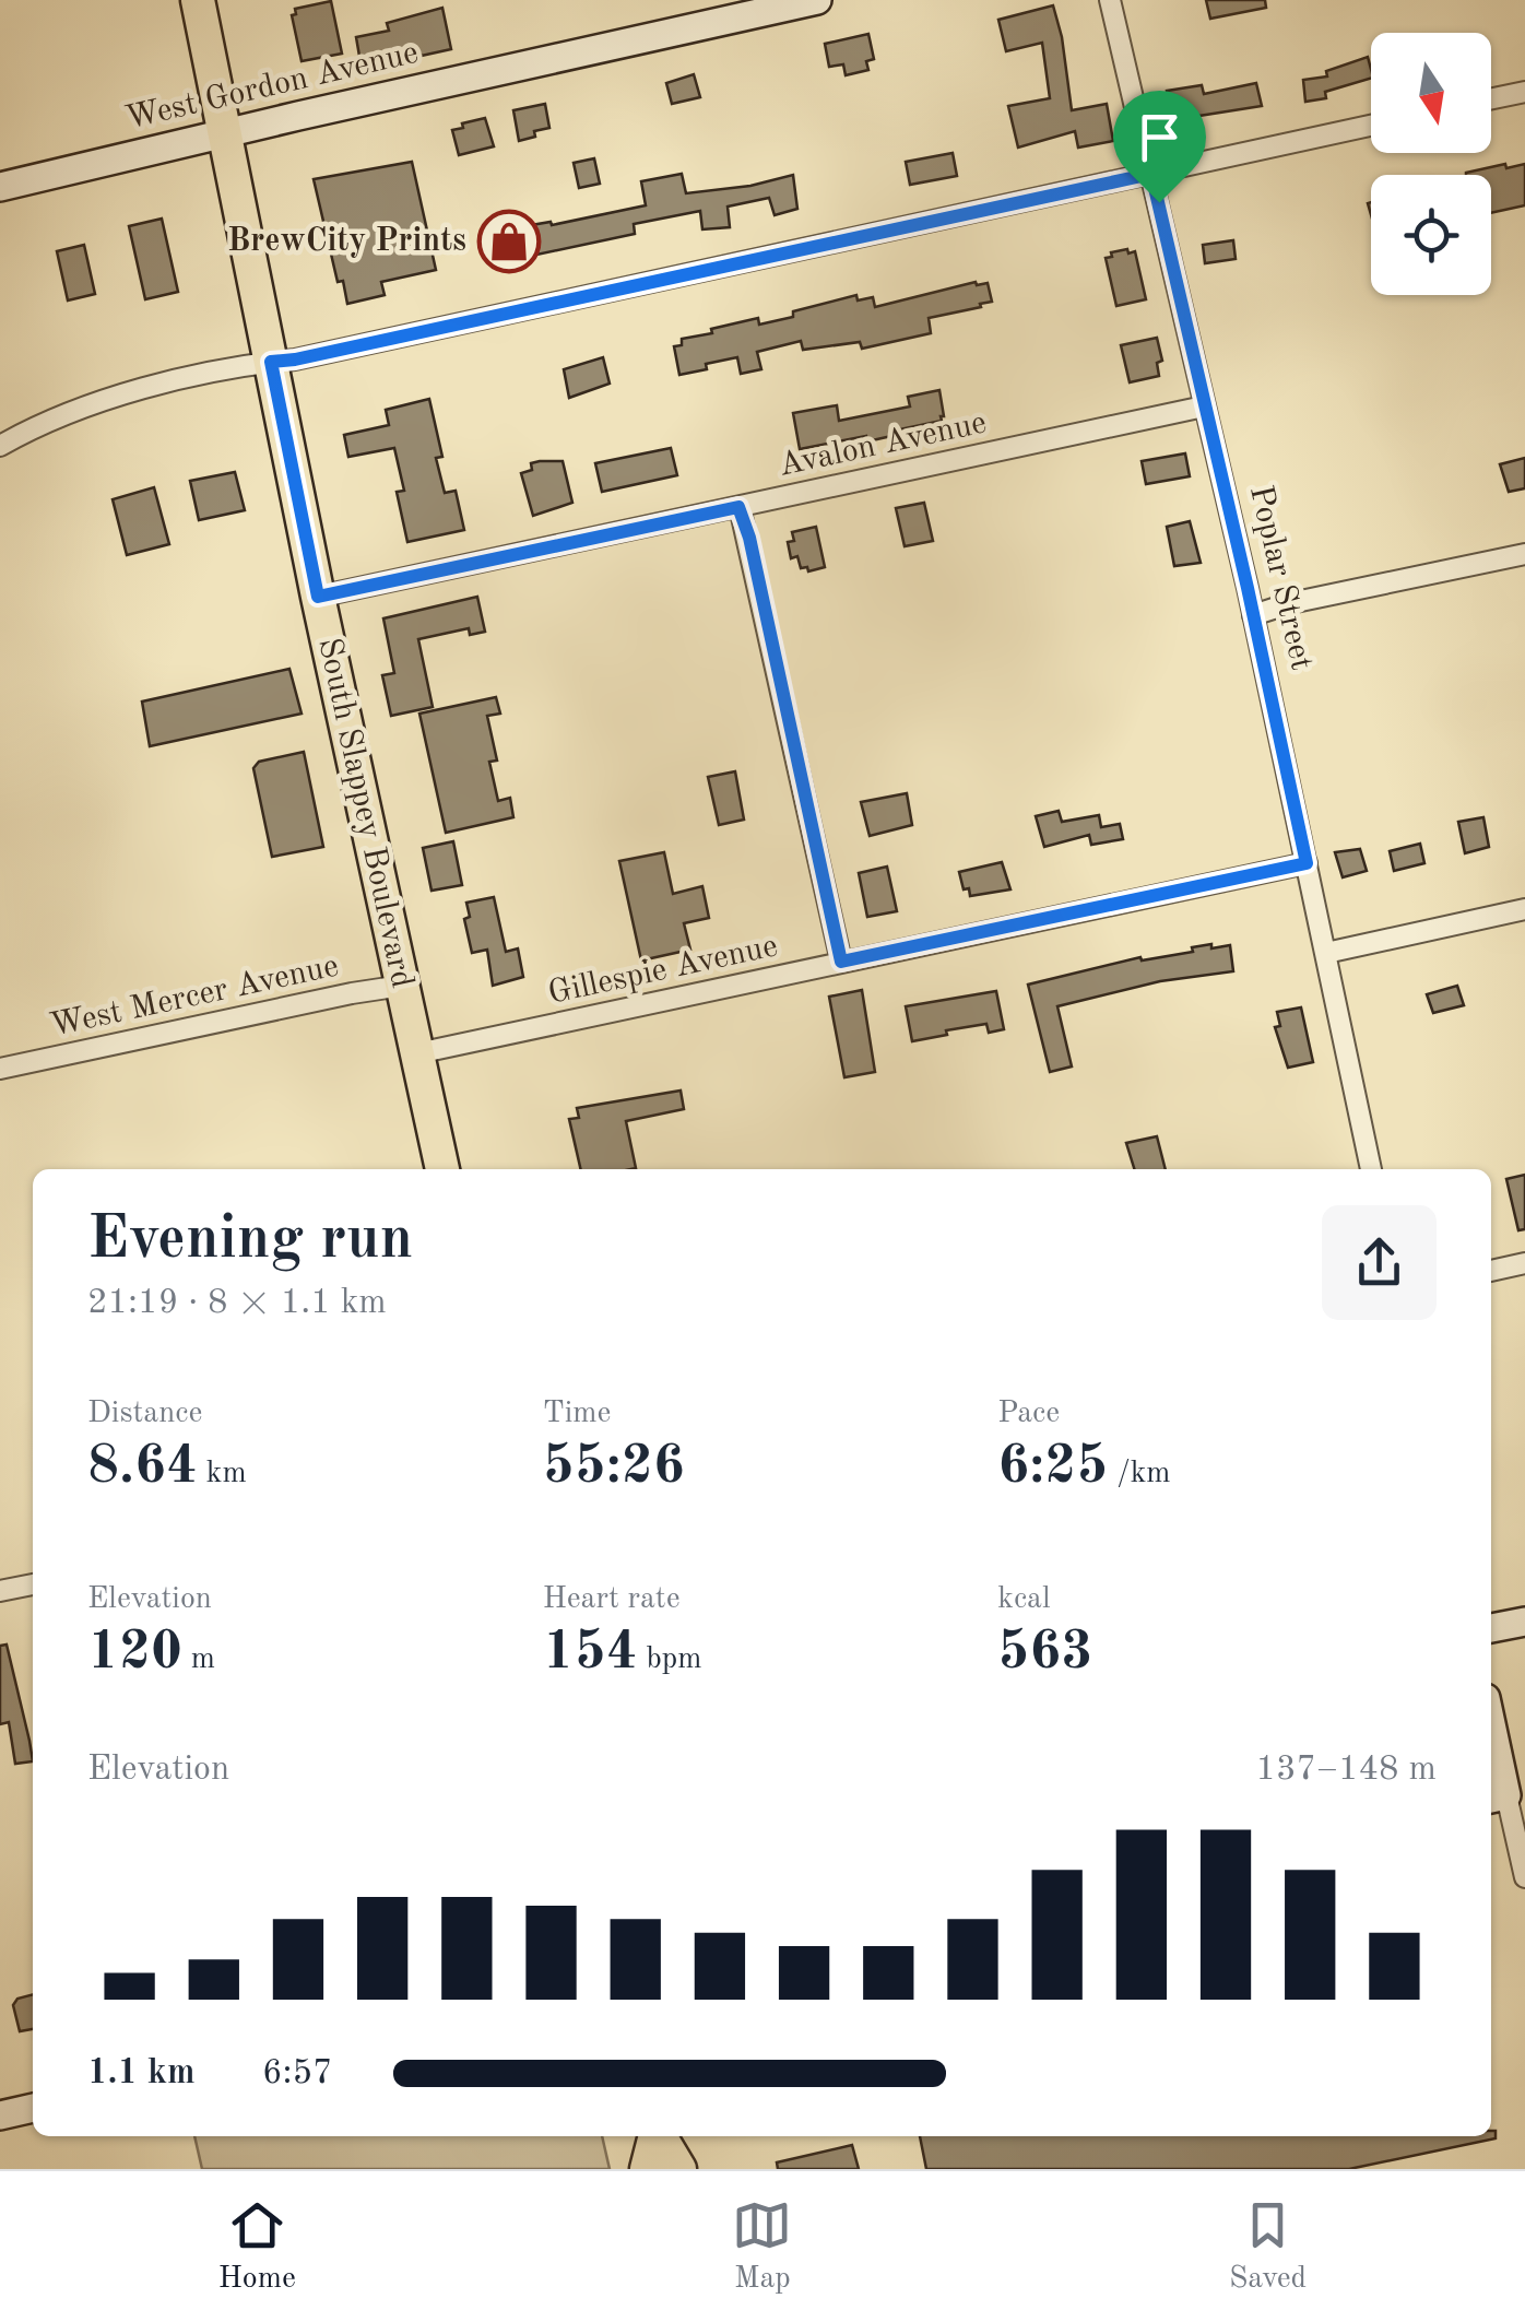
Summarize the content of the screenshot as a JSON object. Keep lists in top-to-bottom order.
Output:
{
  "streets": {
    "main road": ["South Slappey Boulevard"],
    "street": [
      "West Gordon Avenue",
      "Avalon Avenue",
      "Poplar Street",
      "Gillespie Avenue",
      "West Mercer Avenue"
    ]
  },
  "crossings": [
    ["West Gordon Avenue", "South Slappey Boulevard"],
    ["Avalon Avenue", "Poplar Street"],
    ["Avalon Avenue", "South Slappey Boulevard"],
    ["Poplar Street", "Gillespie Avenue"],
    ["South Slappey Boulevard", "Gillespie Avenue"],
    ["South Slappey Boulevard", "West Mercer Avenue"]
  ],
  "places": {
    "shop": ["BrewCity Prints"]
  },
  "north": "bottom",
  "page": {
    "heading": ["Evening run", "21:19 · 8 × 1.1 km"],
    "stats": [
      ["Distance", "8.64 km"],
      ["Time", "55:26"],
      ["Pace", "6:25 /km"],
      ["Elevation", "120 m"],
      ["Heart rate", "154 bpm"],
      ["kcal", "563"]
    ],
    "chart": ["Elevation", "137–148 m"],
    "list": [
      {
        "name": "1.1 km",
        "note": "6:57"
      }
    ],
    "tabs": ["Home", "Map", "Saved"]
  }
}
